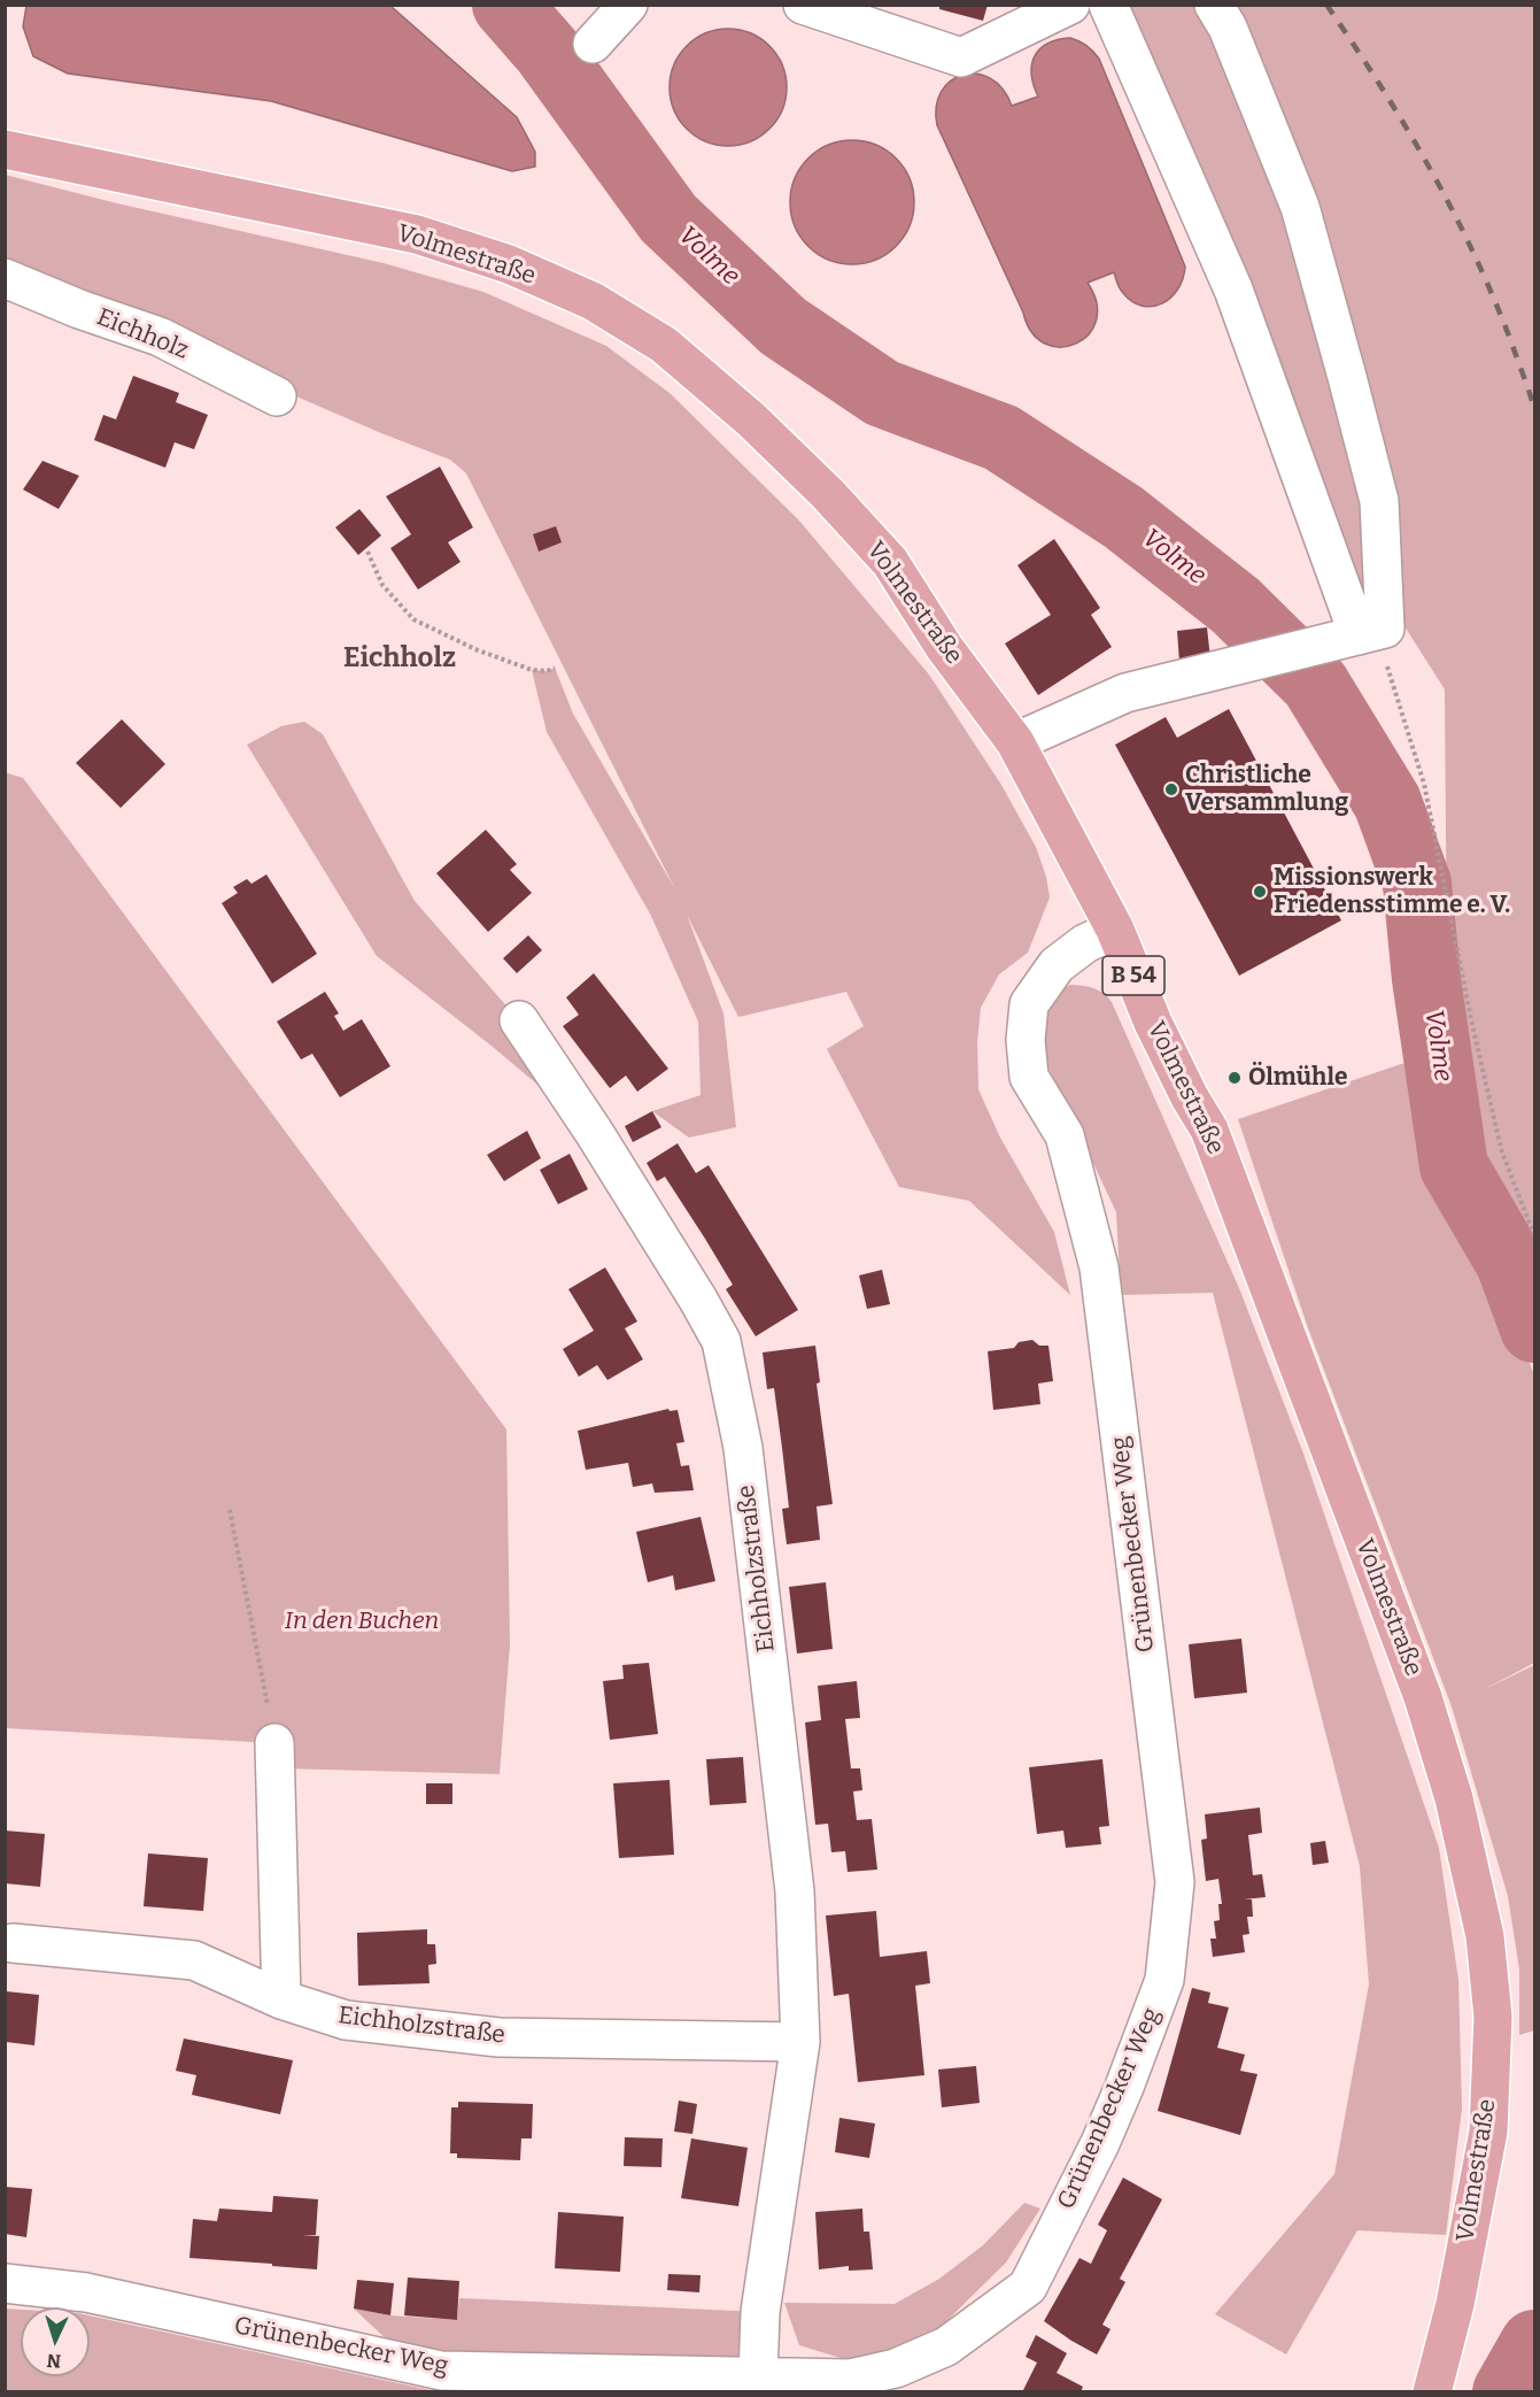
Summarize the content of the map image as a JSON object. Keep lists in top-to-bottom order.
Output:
{
  "streets": {
    "main road": ["Volmestraße", "B 54"],
    "street": ["Eichholz", "Grünenbecker Weg", "Eichholzstraße"]
  },
  "crossings": [
    ["Volmestraße", "Grünenbecker Weg"],
    ["Grünenbecker Weg", "Eichholzstraße"]
  ],
  "districts": ["Eichholz"],
  "water": ["Volme"],
  "parks": ["In den Buchen"],
  "places": ["Christliche Versammlung", "Missionswerk Friedensstimme e. V.", "Ölmühle"],
  "north": "bottom"
}
